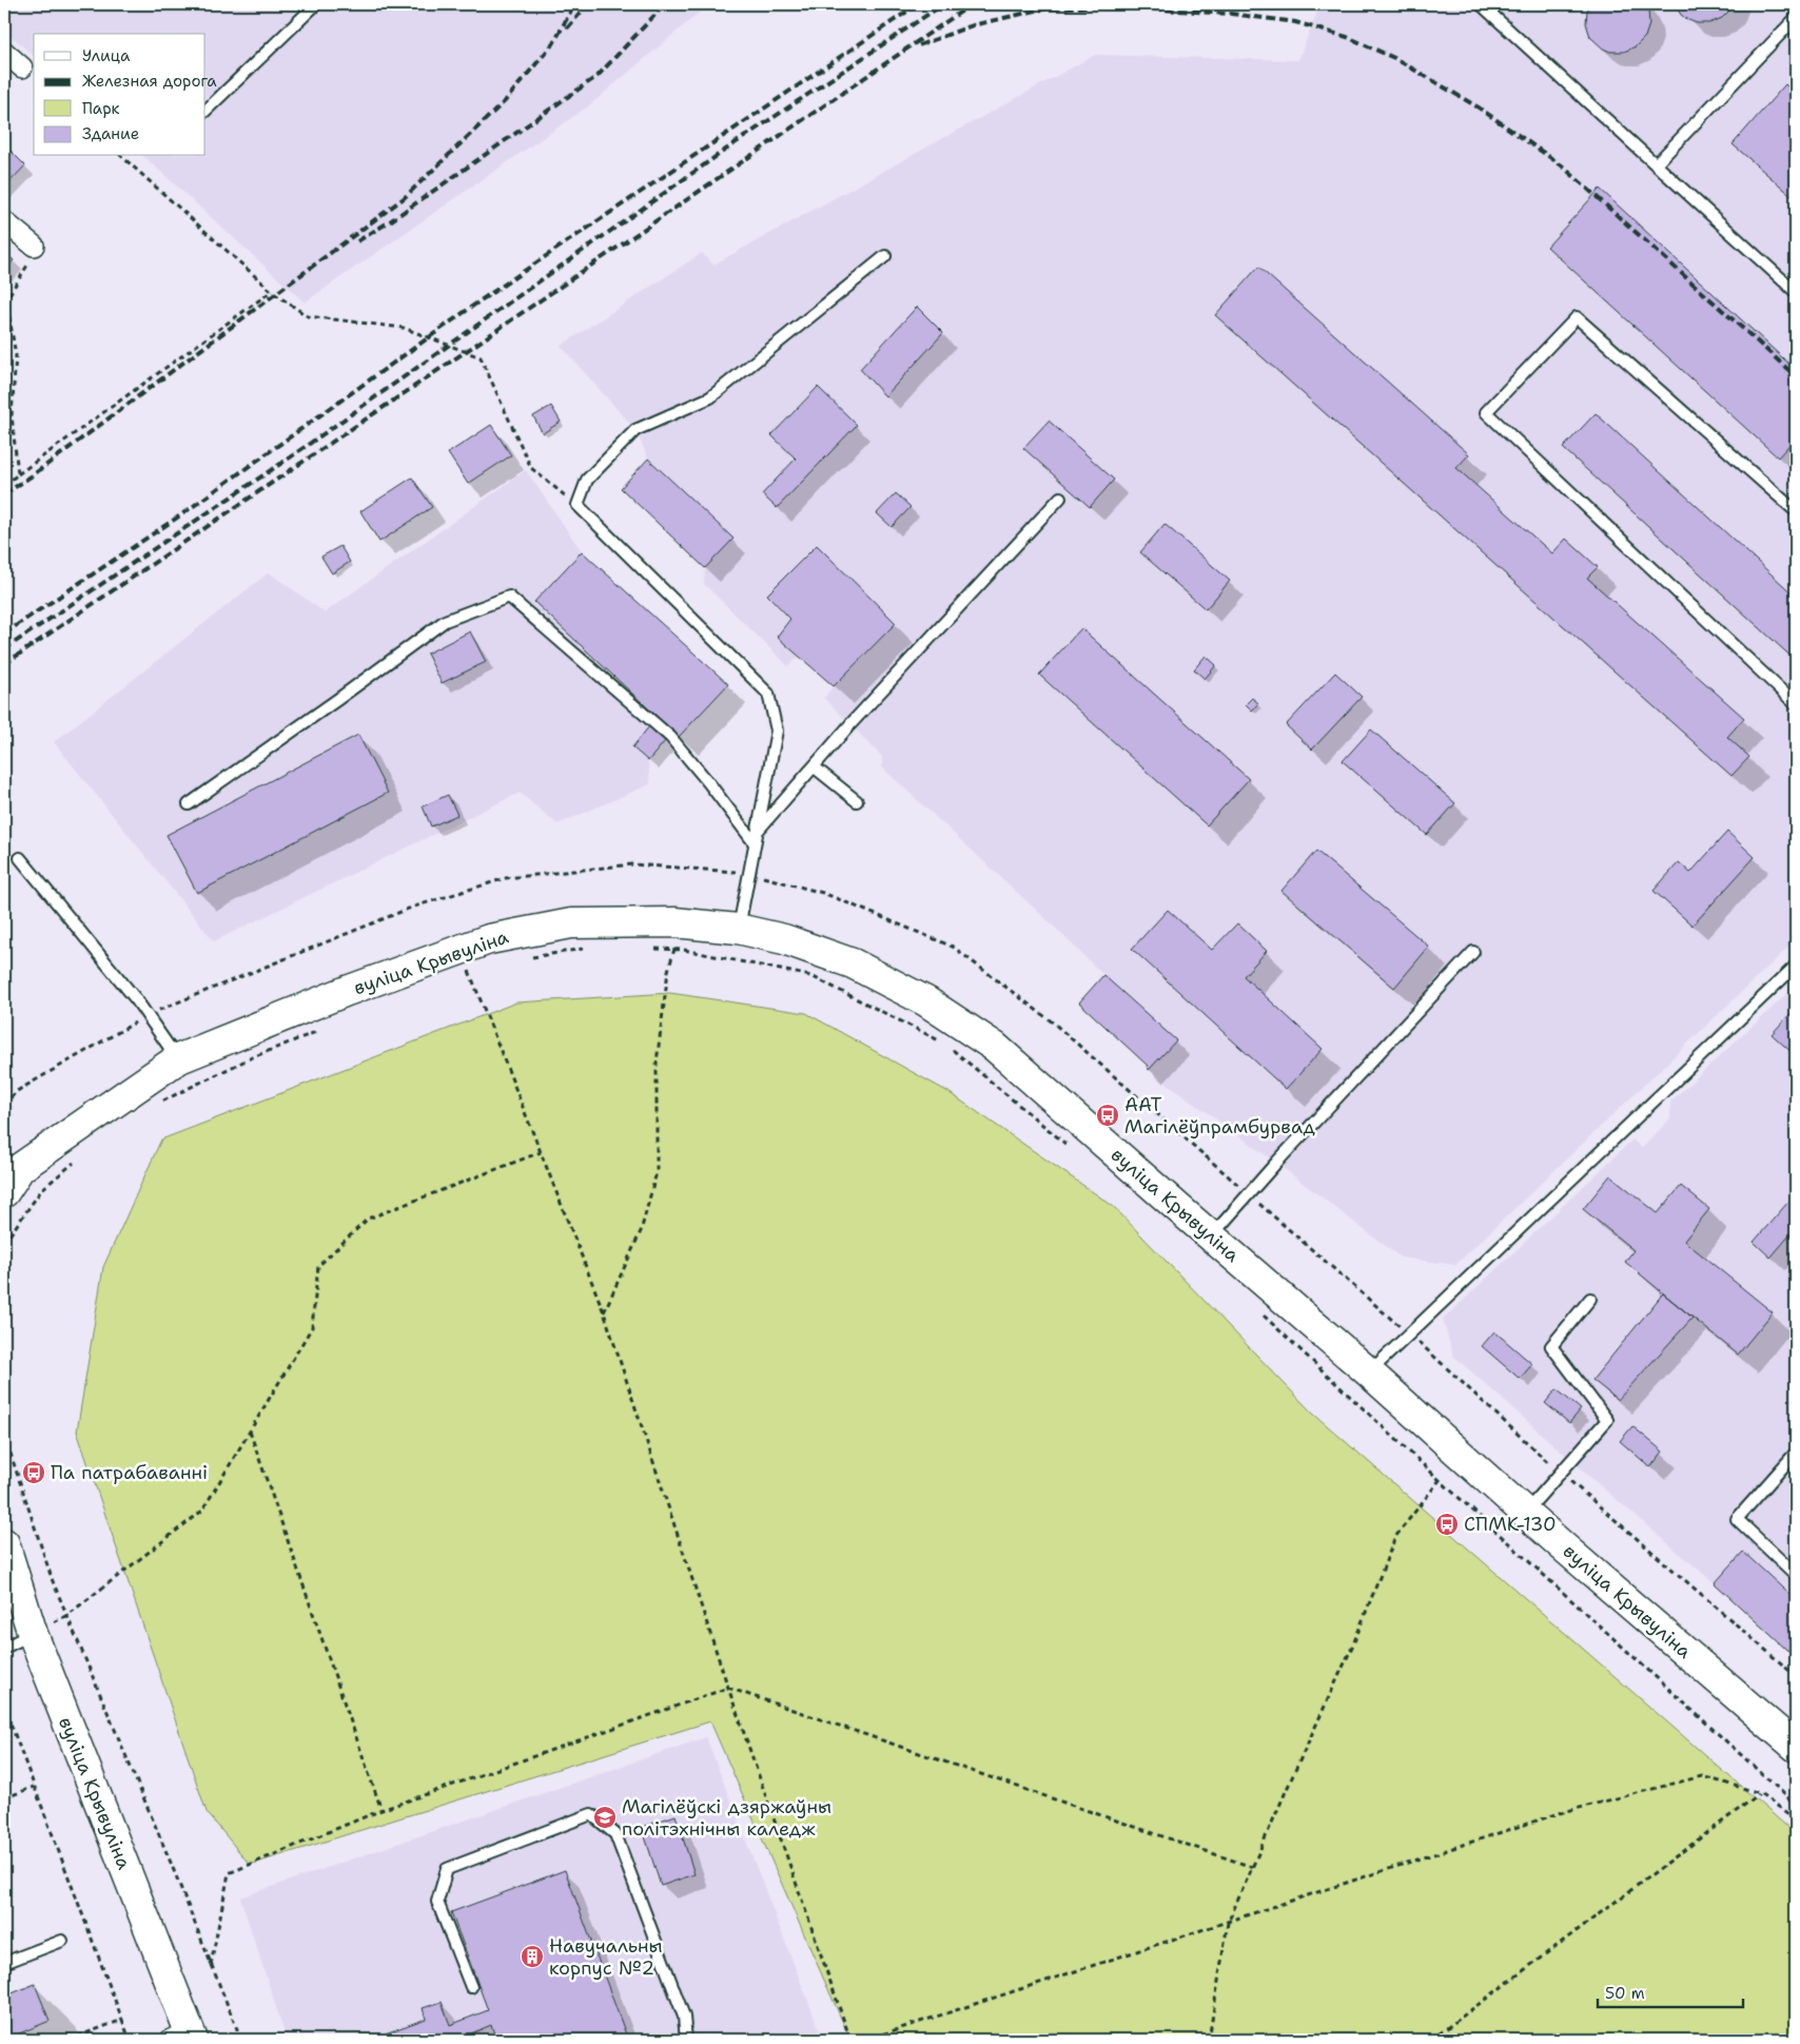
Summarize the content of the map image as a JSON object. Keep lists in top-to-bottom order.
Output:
{
  "streets": {
    "main road": ["вуліца Крывуліна"]
  },
  "places": {
    "bus stop": ["ААТ Магілёўпрамбурвад", "Па патрабаванні", "СПМК-130"],
    "school or university": ["Магілёўскі дзяржаўны політэхнічны каледж"],
    "building": ["Навучальны корпус №2"]
  },
  "legend": [
    "Улица",
    "Железная дорога",
    "Парк",
    "Здание"
  ],
  "scale_bar": "50 m"
}
